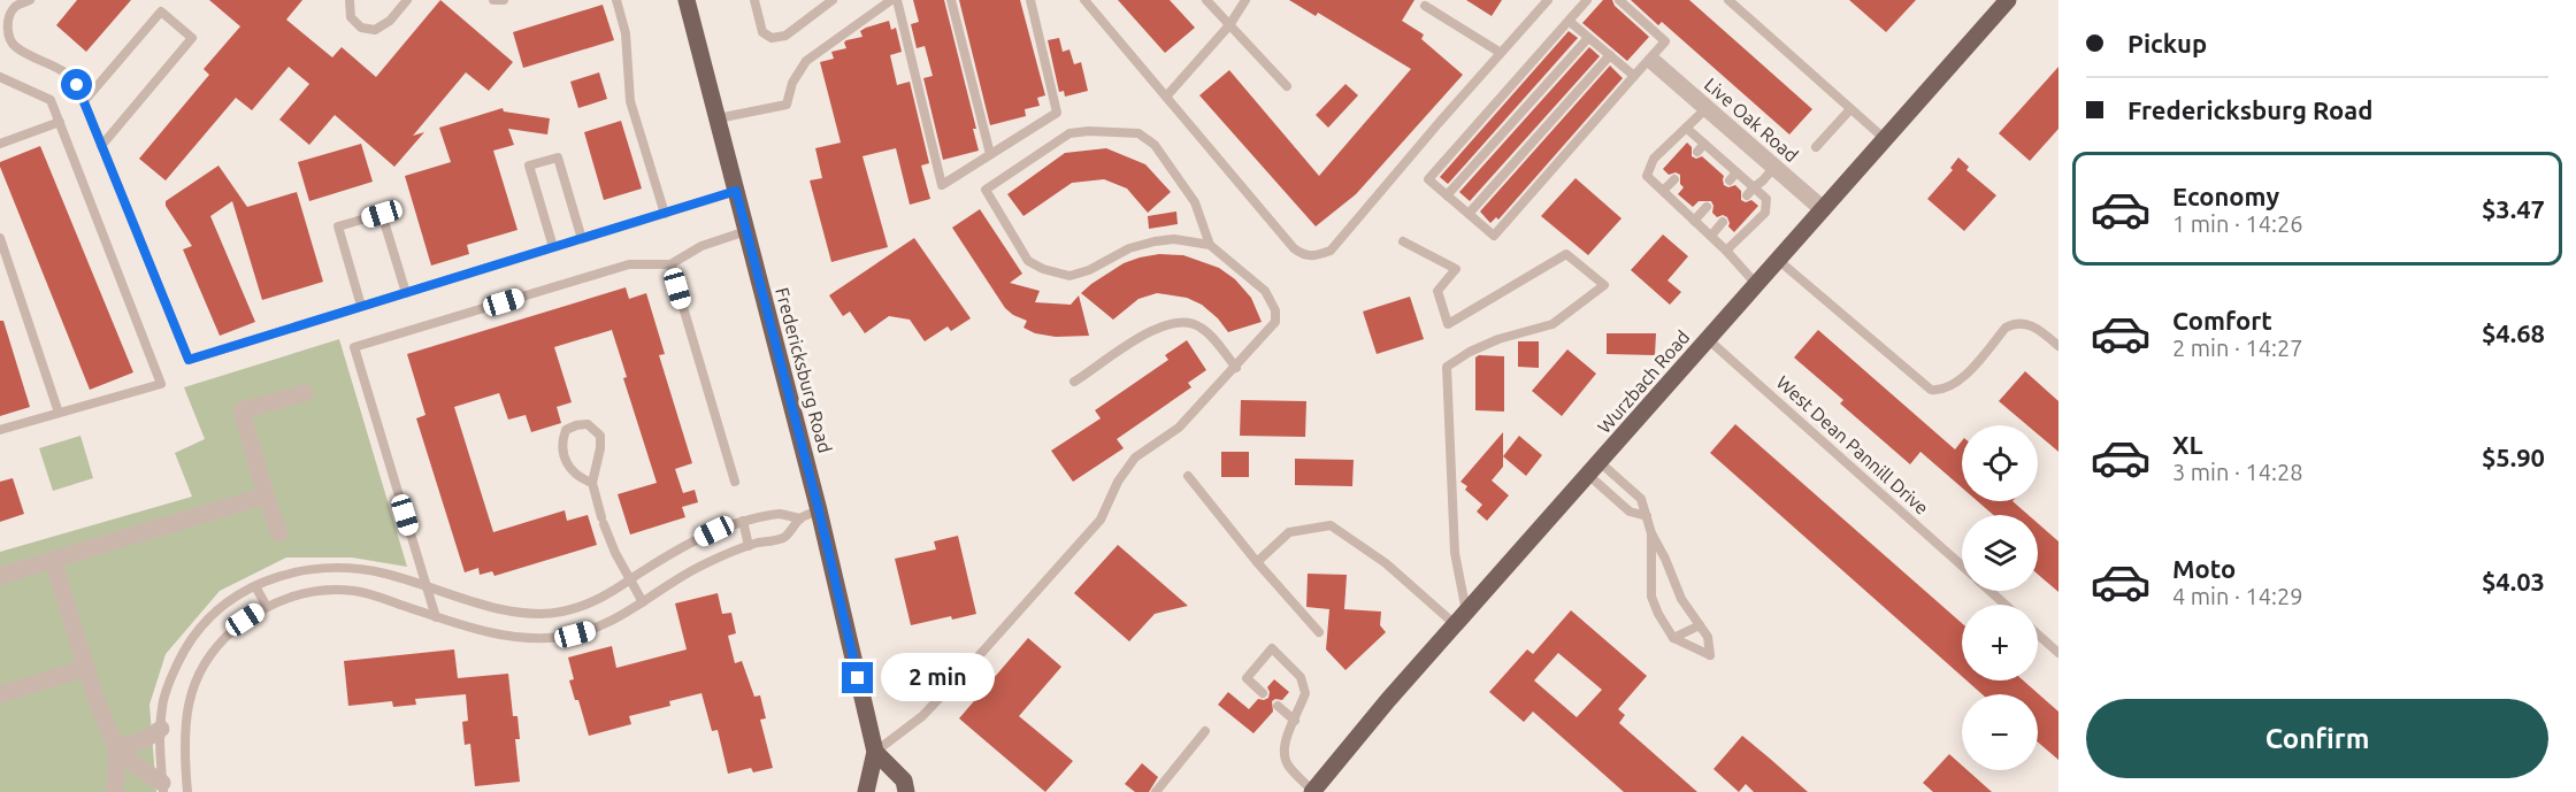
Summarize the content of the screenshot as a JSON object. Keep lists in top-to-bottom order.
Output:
{
  "streets": {
    "main road": ["Fredericksburg Road", "Wurzbach Road"],
    "street": ["Live Oak Road"],
    "lane": ["West Dean Pannill Drive"]
  },
  "crossings": [
    ["Live Oak Road", "Wurzbach Road"],
    ["Wurzbach Road", "West Dean Pannill Drive"]
  ],
  "page": {
    "banner": ["Pickup", "Fredericksburg Road"],
    "list": [
      {
        "name": "Economy",
        "note": "1 min · 14:26",
        "value": "$3.47"
      },
      {
        "name": "Comfort",
        "note": "2 min · 14:27",
        "value": "$4.68"
      },
      {
        "name": "XL",
        "note": "3 min · 14:28",
        "value": "$5.90"
      },
      {
        "name": "Moto",
        "note": "4 min · 14:29",
        "value": "$4.03"
      }
    ],
    "map_buttons": ["+", "−"],
    "bubble": "2 min",
    "buttons": "Confirm"
  }
}
